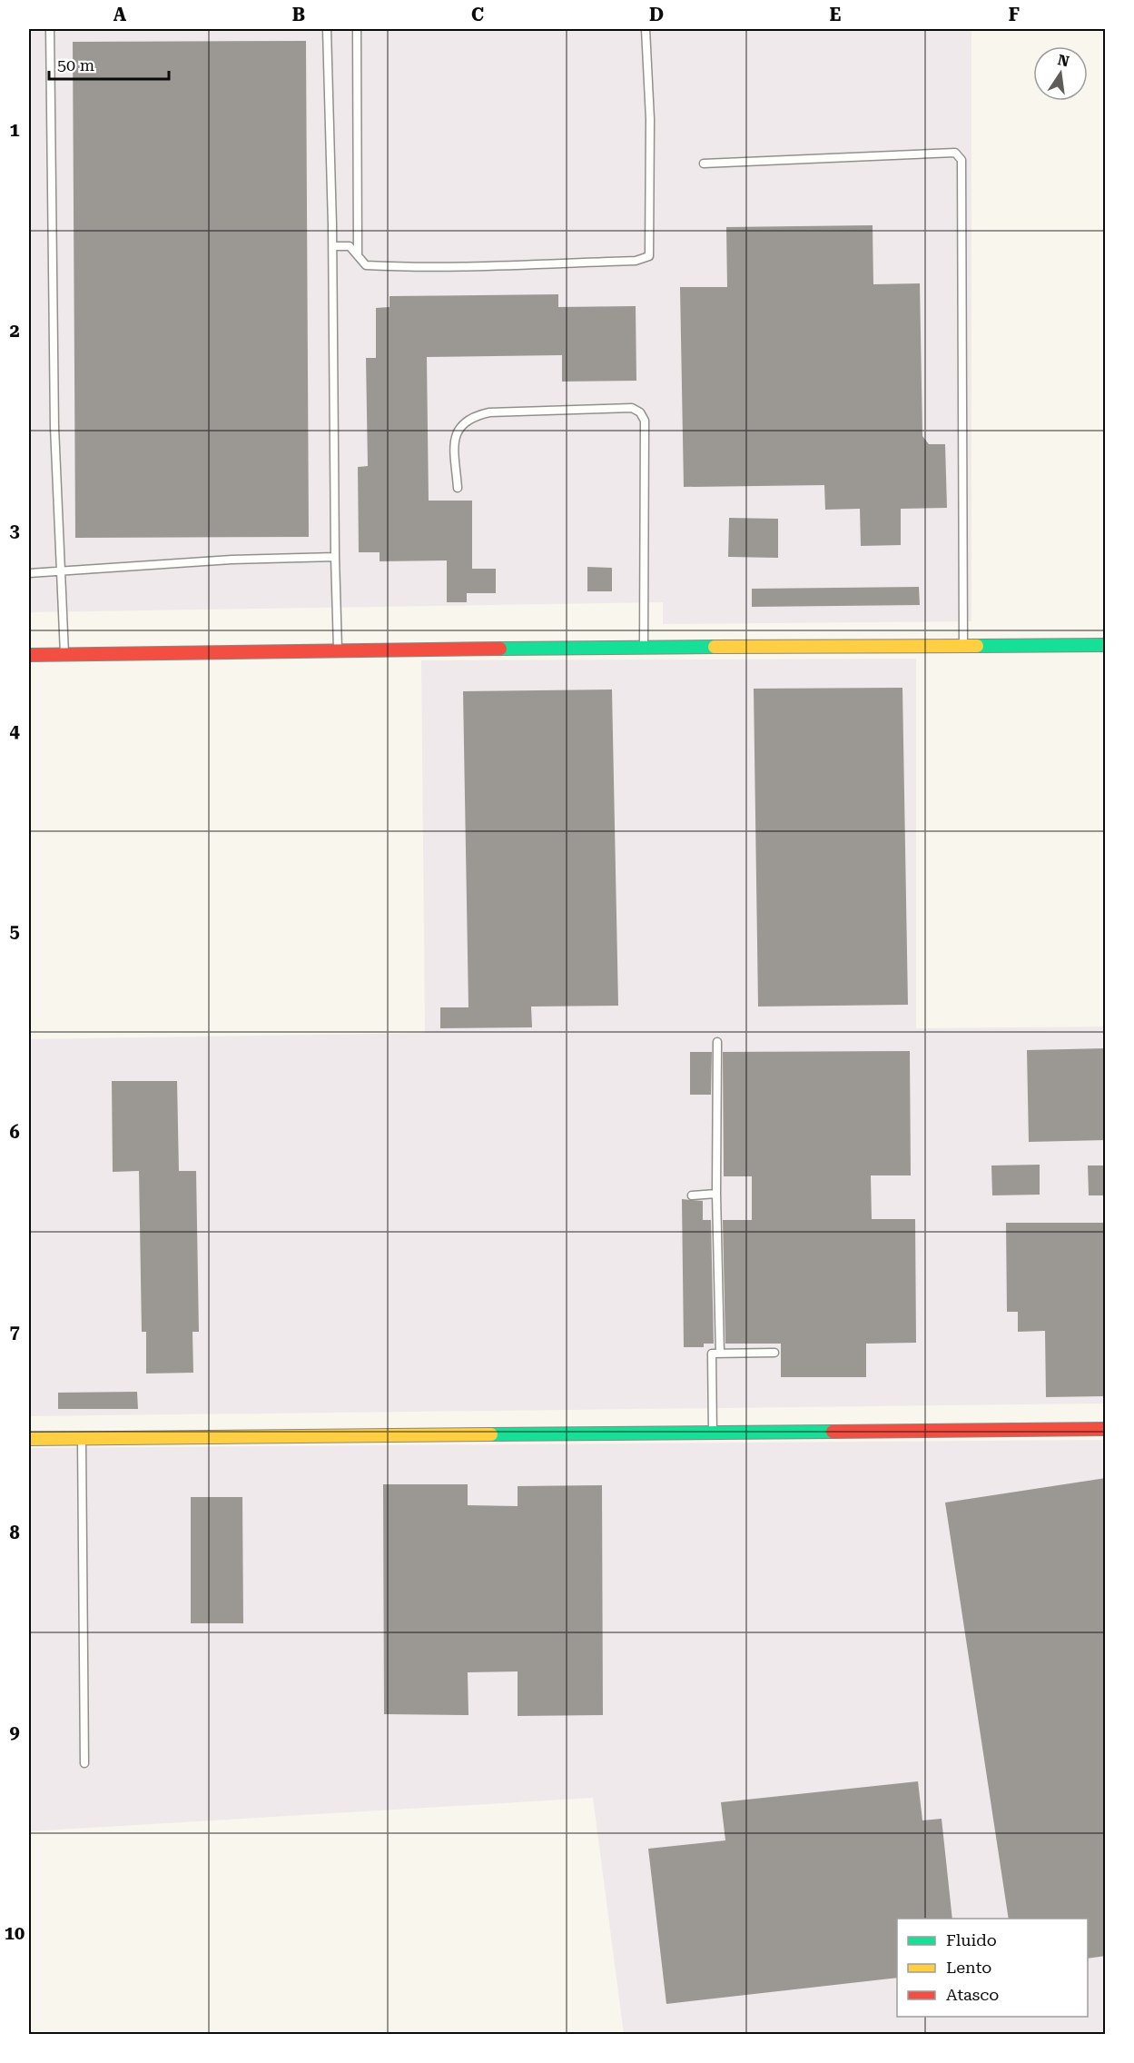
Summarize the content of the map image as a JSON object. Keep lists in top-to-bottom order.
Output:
{
  "legend": ["Fluido", "Lento", "Atasco"],
  "scale_bar": "50 m",
  "north": "top",
  "grid": {
    "columns": [
      "A",
      "B",
      "C",
      "D",
      "E",
      "F"
    ],
    "rows": [
      "1",
      "2",
      "3",
      "4",
      "5",
      "6",
      "7",
      "8",
      "9",
      "10"
    ]
  }
}
